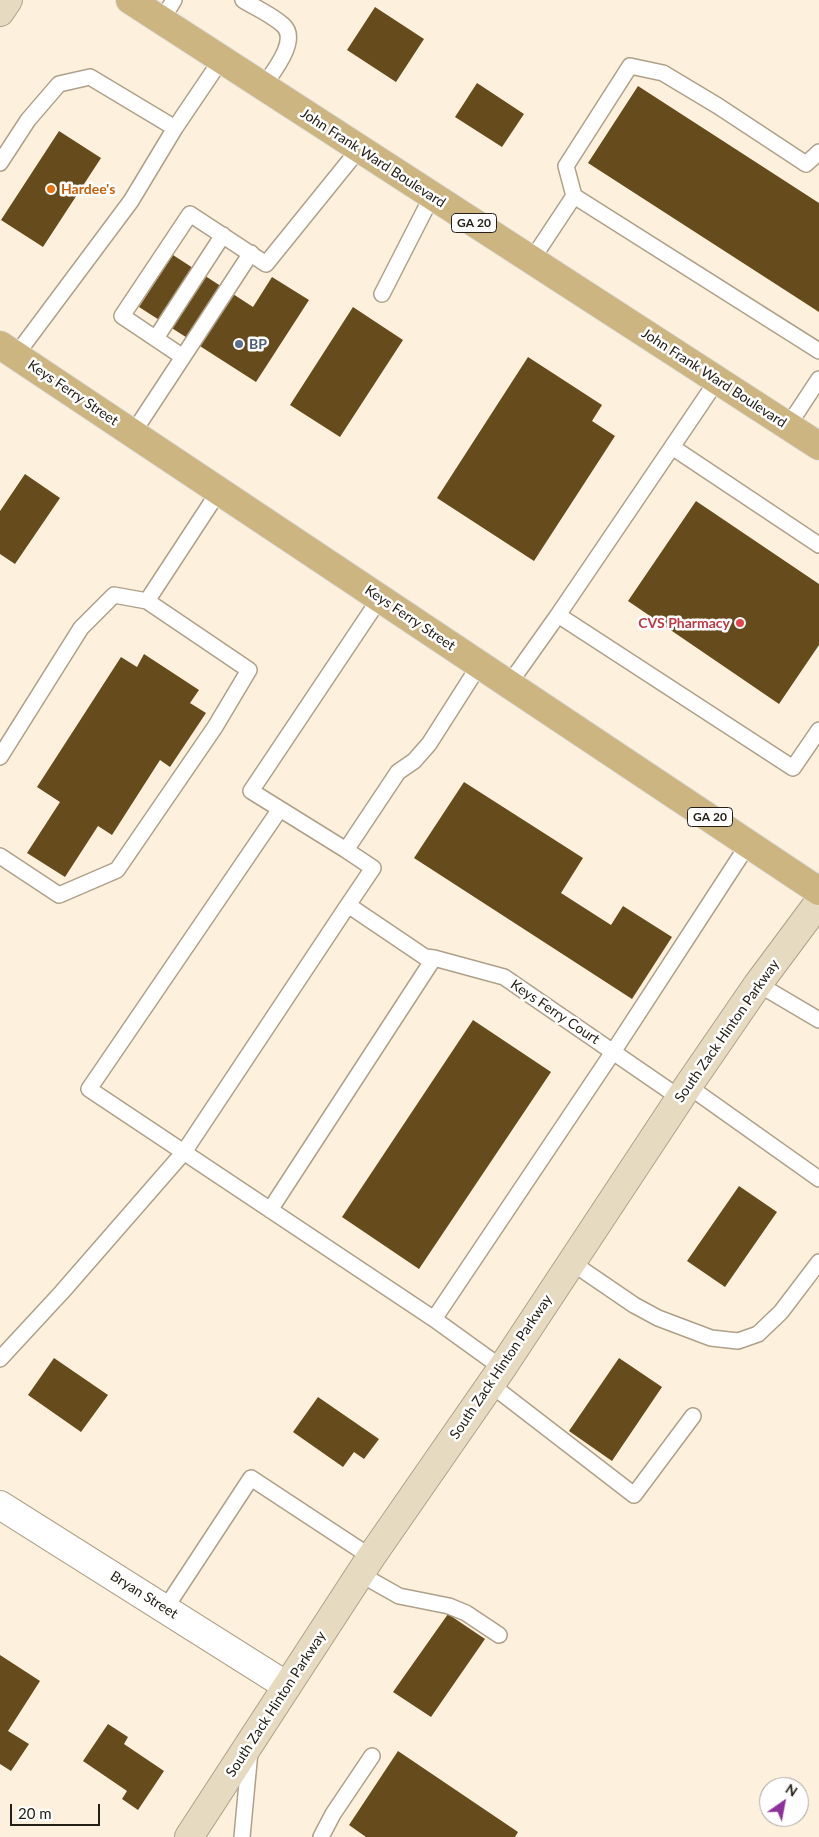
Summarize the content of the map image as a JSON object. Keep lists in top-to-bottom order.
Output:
{
  "streets": {
    "main road": [
      "John Frank Ward Boulevard",
      "GA 20",
      "Keys Ferry Street",
      "South Zack Hinton Parkway"
    ],
    "street": ["Bryan Street"],
    "lane": ["Keys Ferry Court"]
  },
  "crossings": [
    ["Keys Ferry Court", "South Zack Hinton Parkway"],
    ["South Zack Hinton Parkway", "Bryan Street"]
  ],
  "places": ["Hardee's", "BP", "CVS Pharmacy"],
  "scale_bar": "20 m",
  "north": "top right"
}
